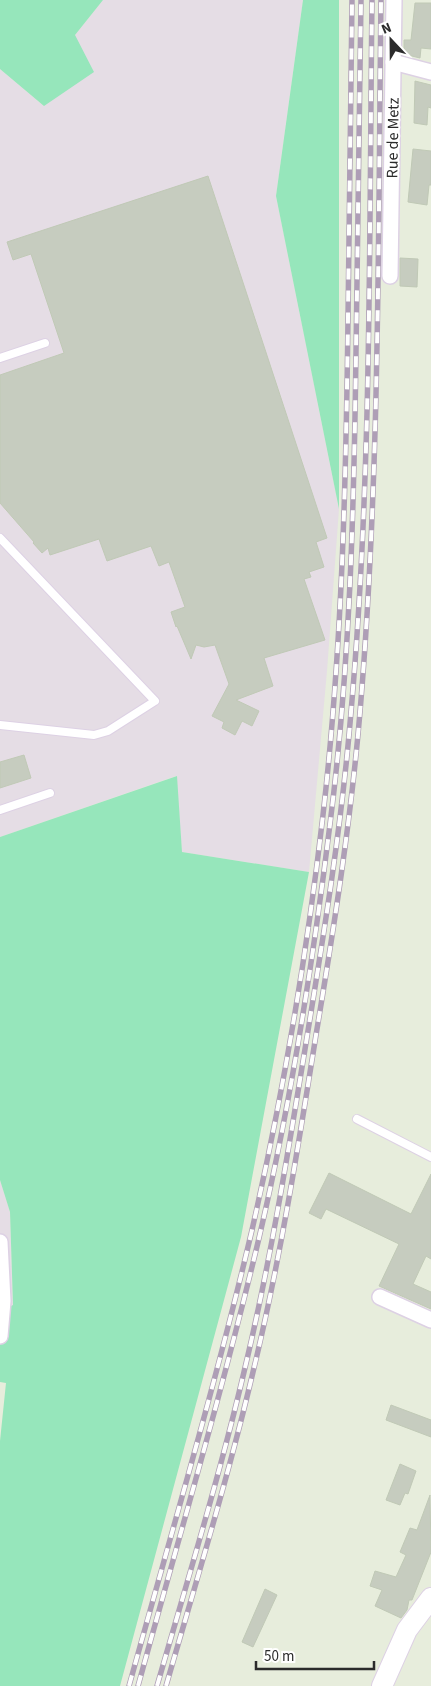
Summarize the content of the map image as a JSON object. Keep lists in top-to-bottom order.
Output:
{
  "streets": {
    "street": ["Rue de Metz"]
  },
  "scale_bar": "50 m",
  "north": "top"
}
